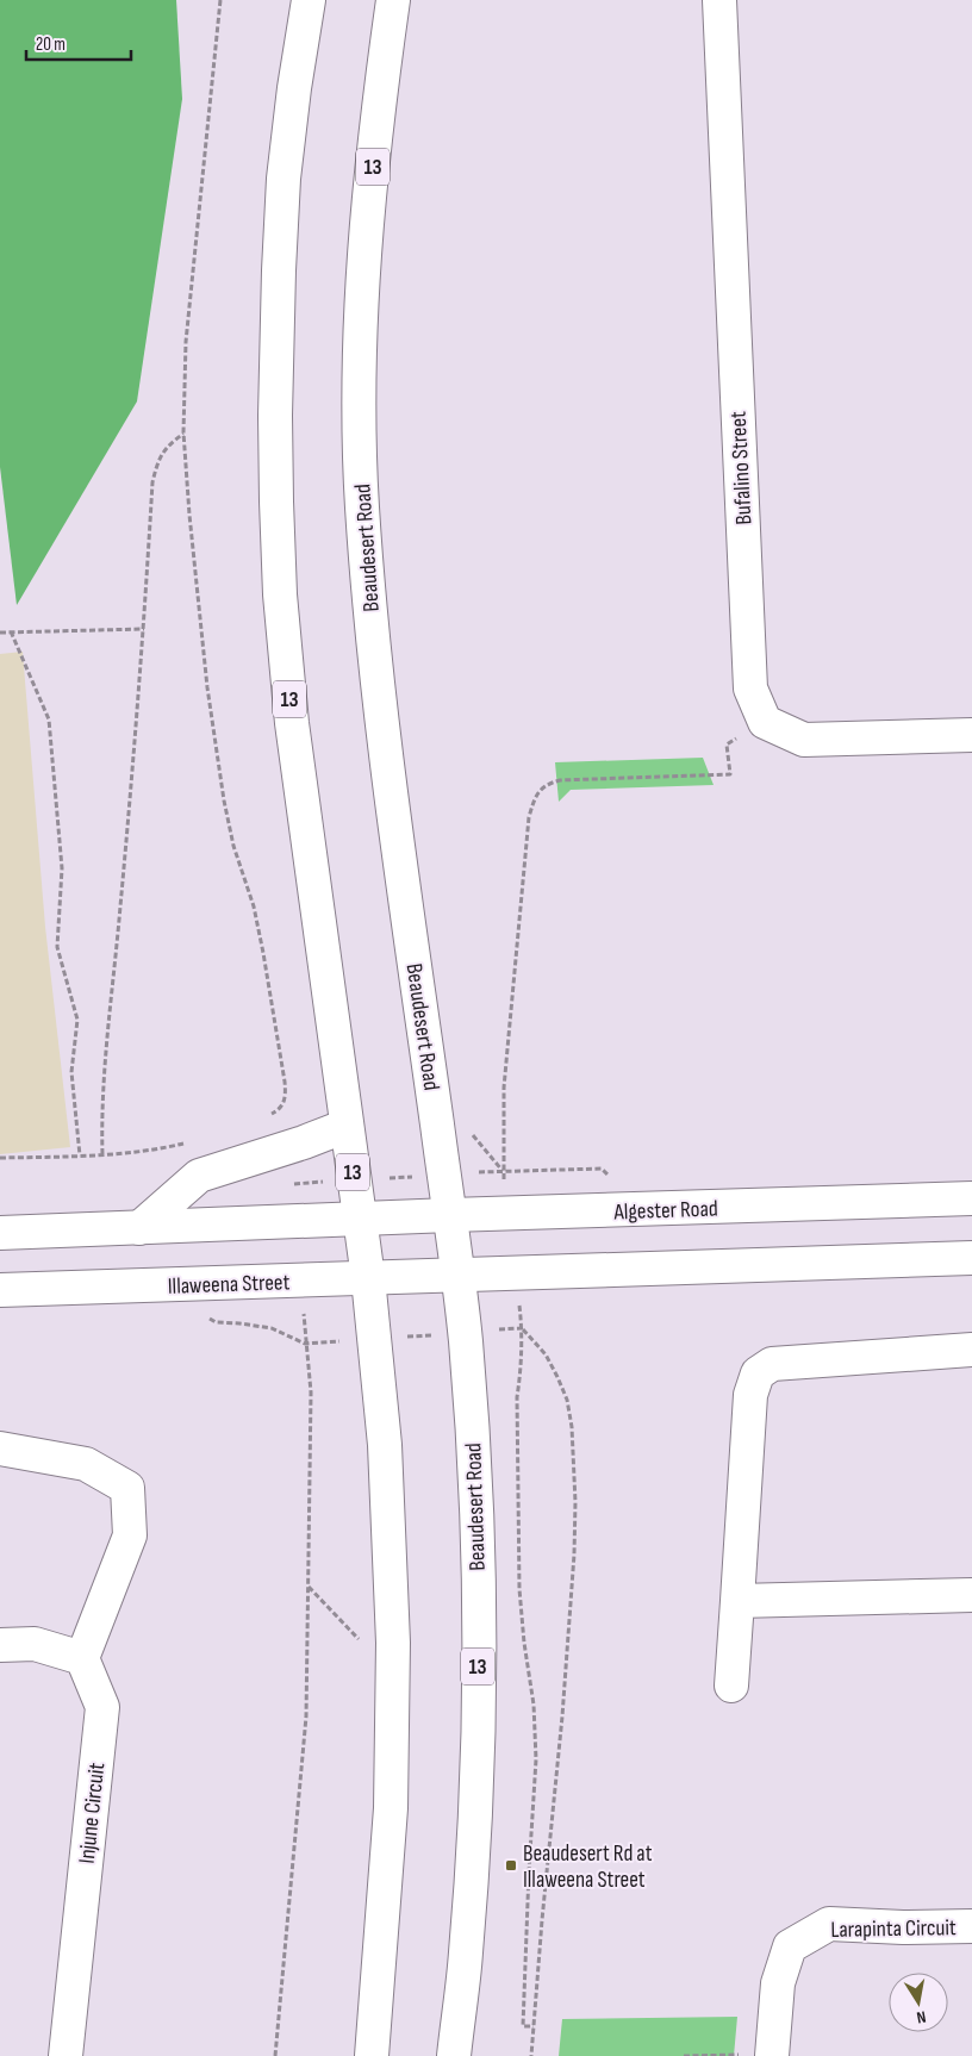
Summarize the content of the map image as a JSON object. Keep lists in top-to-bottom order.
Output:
{
  "streets": {
    "main road": [
      "13",
      "Bufalino Street",
      "Beaudesert Road",
      "Algester Road",
      "Illaweena Street",
      "Injune Circuit",
      "Larapinta Circuit"
    ]
  },
  "crossings": [
    ["13", "Algester Road"],
    ["13", "Illaweena Street"],
    ["Beaudesert Road", "Algester Road"],
    ["Beaudesert Road", "Illaweena Street"]
  ],
  "places": {
    "transit": ["Beaudesert Rd at Illaweena Street"]
  },
  "scale_bar": "20 m",
  "north": "bottom"
}
